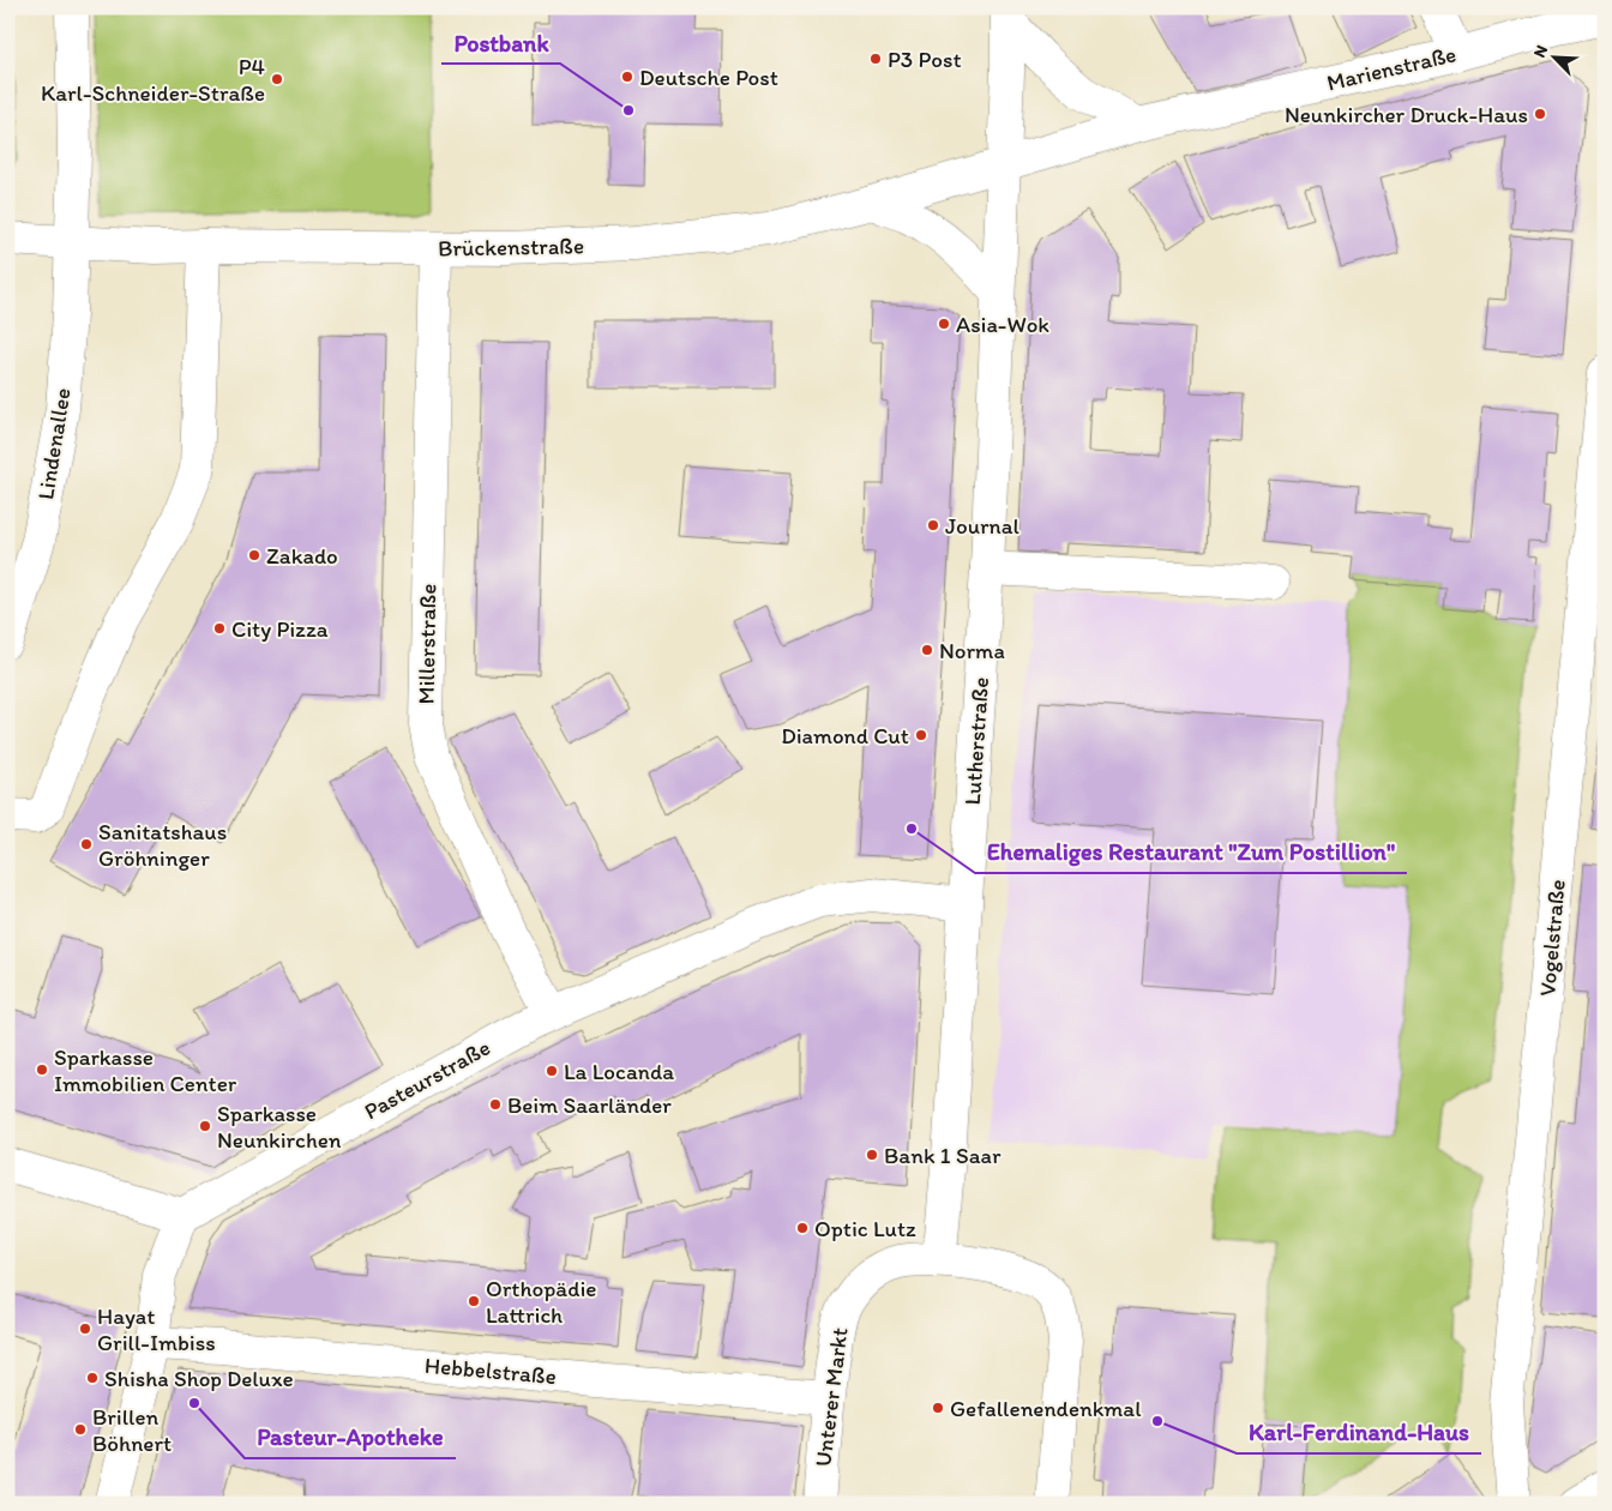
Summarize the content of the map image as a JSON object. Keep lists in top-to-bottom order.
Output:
{
  "streets": {
    "street": [
      "Marienstraße",
      "Brückenstraße",
      "Lindenallee",
      "Millerstraße",
      "Lutherstraße",
      "Vogelstraße",
      "Pasteurstraße",
      "Hebbelstraße",
      "Unterer Markt"
    ]
  },
  "crossings": [
    ["Marienstraße", "Brückenstraße"],
    ["Marienstraße", "Lutherstraße"],
    ["Brückenstraße", "Lindenallee"],
    ["Brückenstraße", "Millerstraße"],
    ["Brückenstraße", "Lutherstraße"],
    ["Millerstraße", "Pasteurstraße"],
    ["Lutherstraße", "Pasteurstraße"],
    ["Lutherstraße", "Unterer Markt"],
    ["Hebbelstraße", "Unterer Markt"]
  ],
  "places": [
    "P3 Post",
    "Deutsche Post",
    "P4 Karl-Schneider-Straße",
    "Postbank",
    "Neunkircher Druck-Haus",
    "Asia-Wok",
    "Journal",
    "Zakado",
    "City Pizza",
    "Norma",
    "Diamond Cut",
    "Ehemaliges Restaurant \"Zum Postillion\"",
    "Sanitatshaus Gröhninger",
    "Sparkasse Immobilien Center",
    "La Locanda",
    "Beim Saarländer",
    "Sparkasse Neunkirchen",
    "Bank 1 Saar",
    "Optic Lutz",
    "Orthopädie Lattrich",
    "Hayat Grill-Imbiss",
    "Shisha Shop Deluxe",
    "Pasteur-Apotheke",
    "Gefallenendenkmal",
    "Karl-Ferdinand-Haus",
    "Brillen Böhnert"
  ],
  "north": "top left"
}
